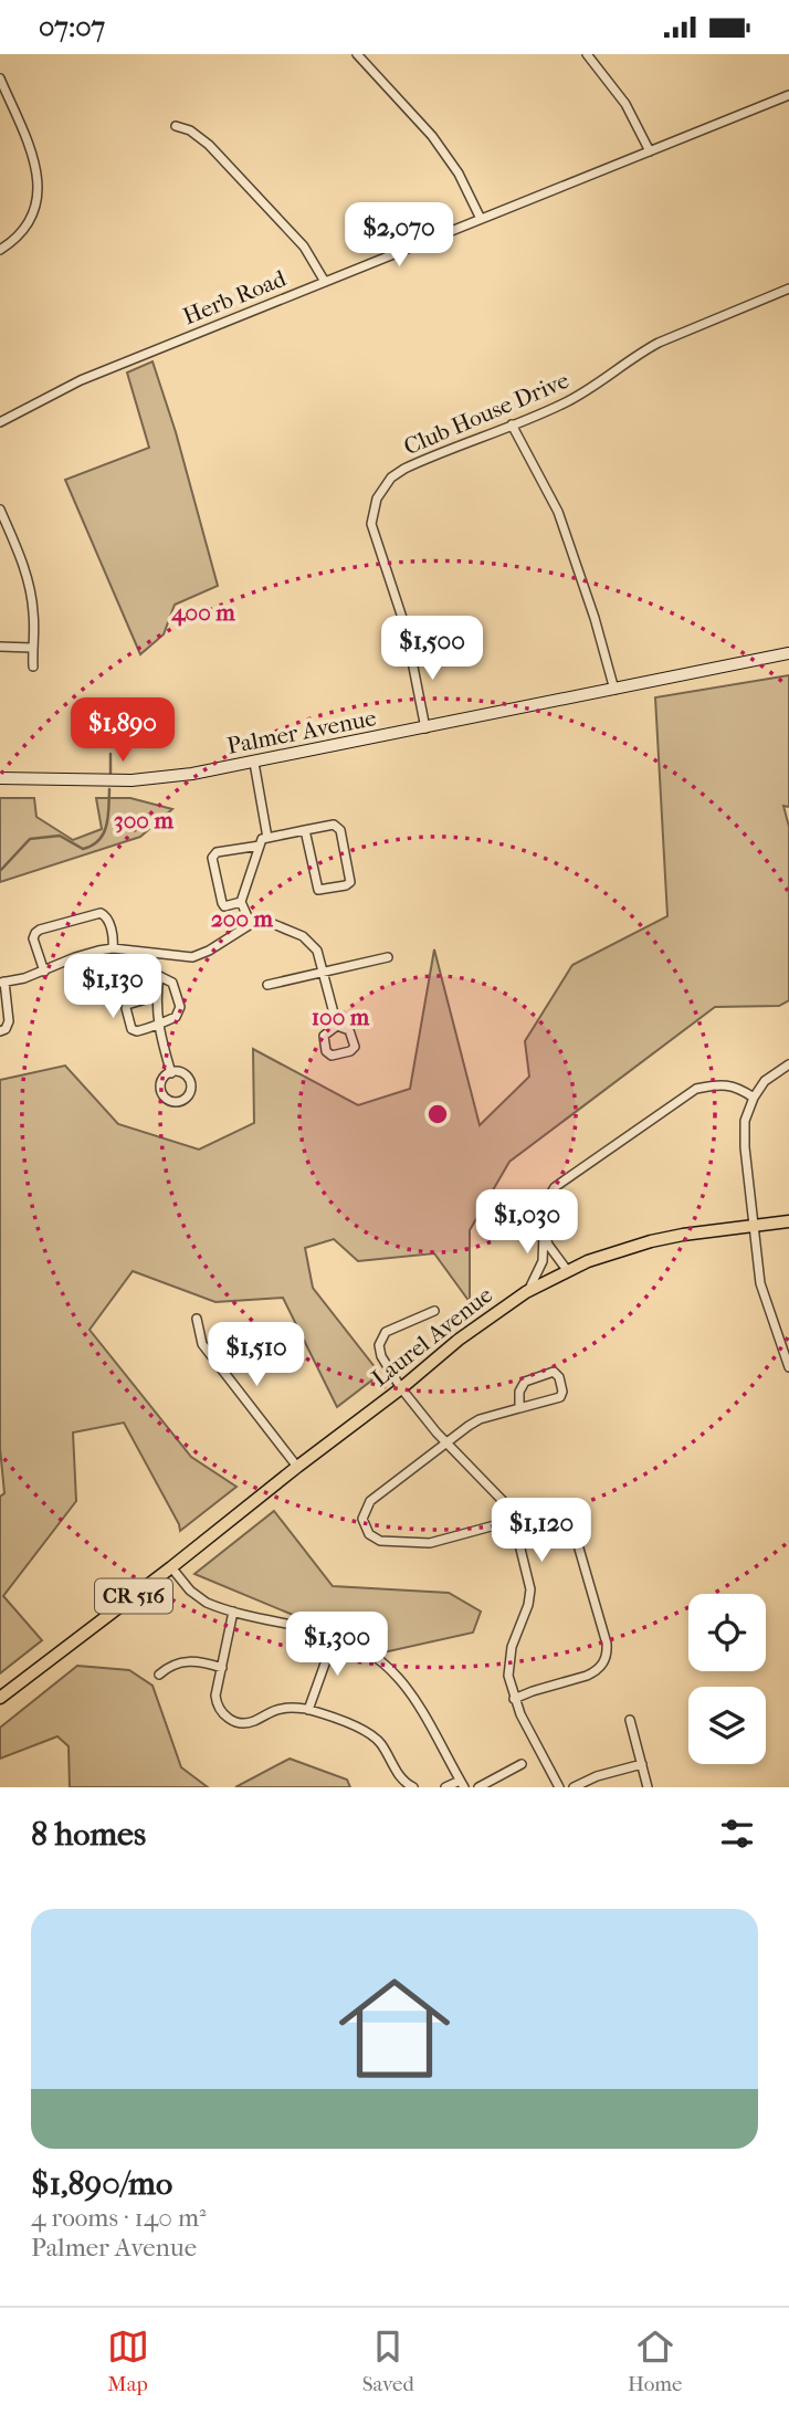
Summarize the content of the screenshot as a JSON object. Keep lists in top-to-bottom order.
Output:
{
  "streets": {
    "main road": ["Laurel Avenue", "CR 516"],
    "street": ["Herb Road", "Club House Drive", "Palmer Avenue"]
  },
  "crossings": [
    ["Club House Drive", "Palmer Avenue"]
  ],
  "page": {
    "status": "07:07",
    "price": [
      "$2,070",
      "$1,500",
      "$1,890",
      "$1,130",
      "$1,030",
      "$1,510",
      "$1,120",
      "$1,300"
    ],
    "heading": "8 homes",
    "list": [
      {
        "name": "$1,890/mo",
        "note": "4 rooms · 140 m² · Palmer Avenue"
      }
    ],
    "tabs": ["Map", "Saved", "Home"]
  },
  "rings": [
    "400 m",
    "300 m",
    "200 m",
    "100 m"
  ]
}
